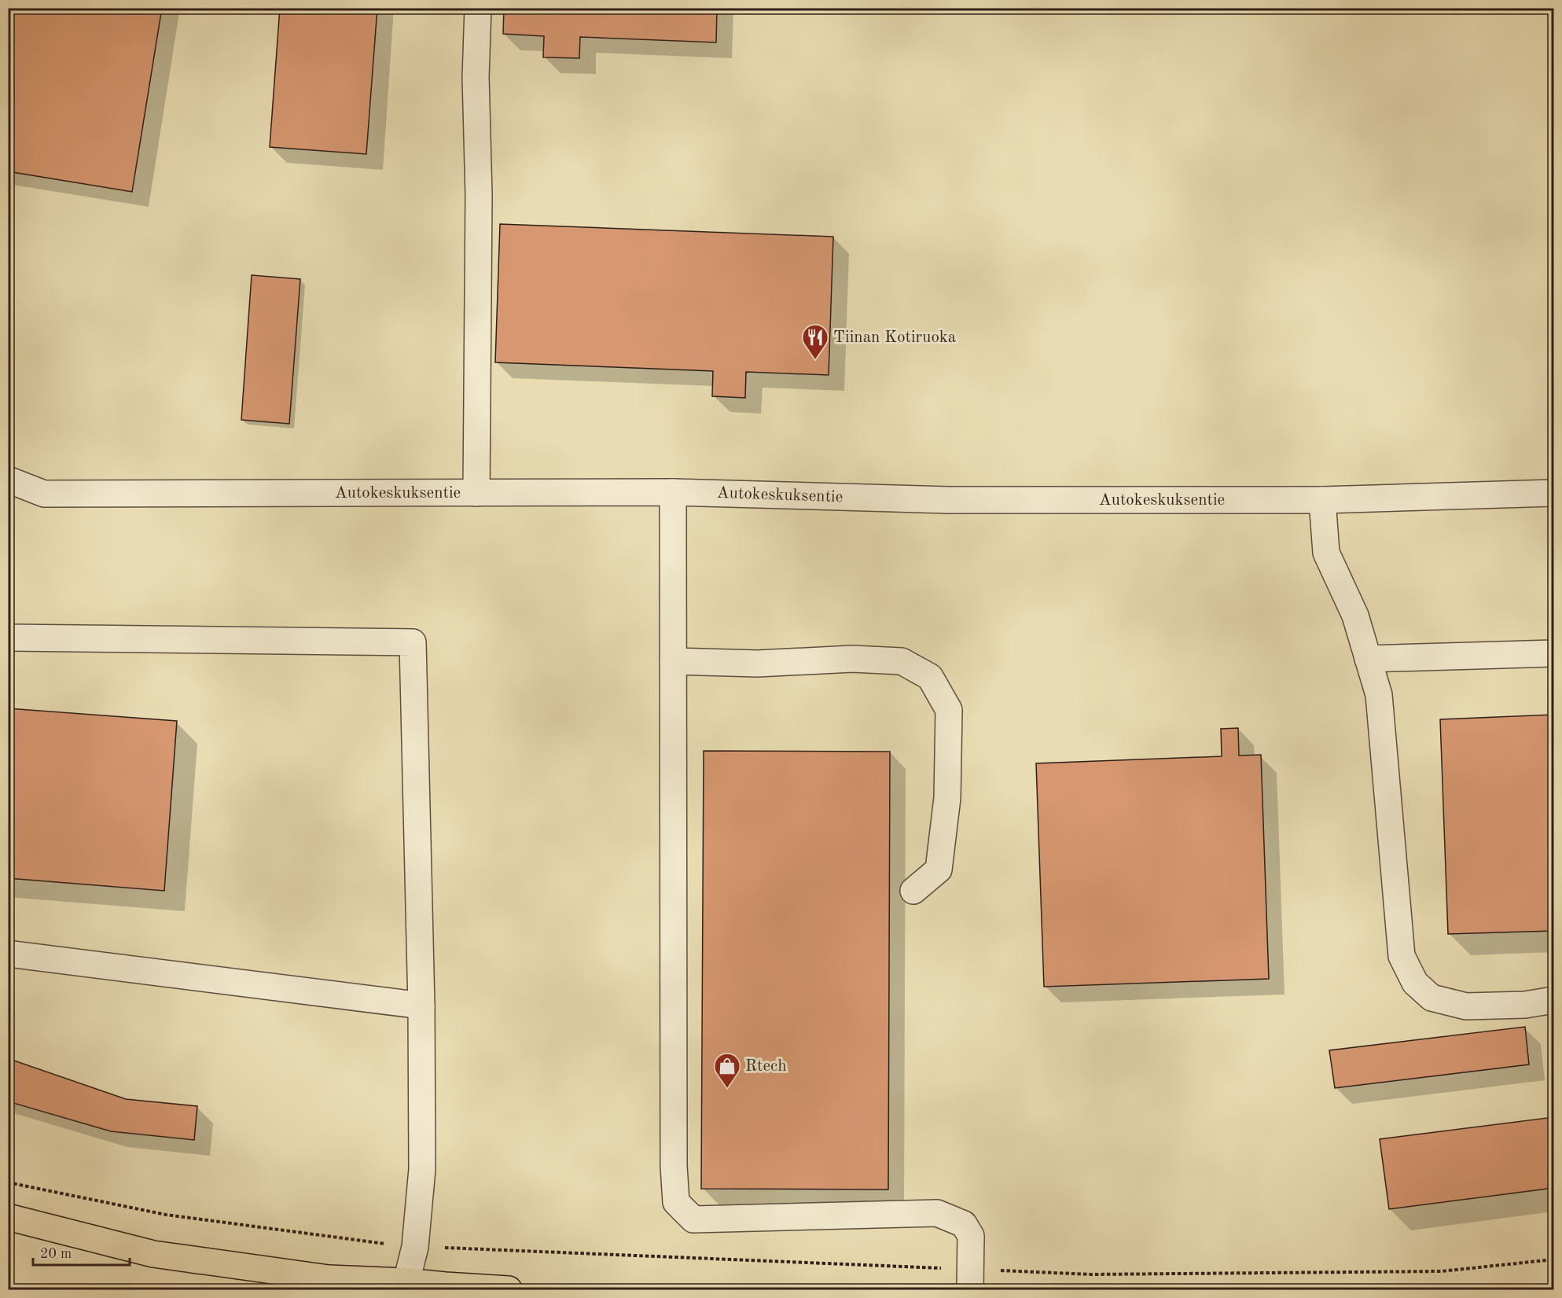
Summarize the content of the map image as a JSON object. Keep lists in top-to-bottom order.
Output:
{
  "streets": {
    "street": ["Autokeskuksentie"]
  },
  "places": {
    "restaurant": ["Tiinan Kotiruoka"],
    "shop": ["Rtech"]
  },
  "scale_bar": "20 m"
}
